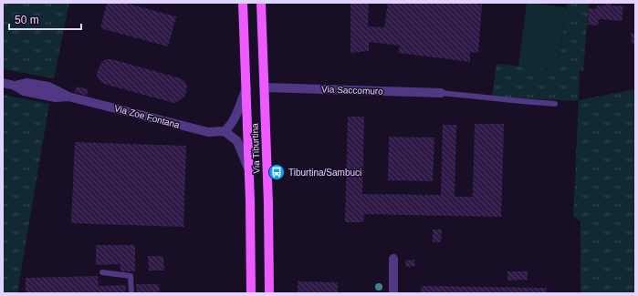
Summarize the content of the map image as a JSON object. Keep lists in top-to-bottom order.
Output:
{
  "streets": {
    "main road": ["Via Tiburtina"],
    "street": ["Via Saccomuro", "Via Zoe Fontana"]
  },
  "crossings": [
    ["Via Saccomuro", "Via Tiburtina"]
  ],
  "places": {
    "bus stop": ["Tiburtina/Sambuci"]
  },
  "scale_bar": "50 m"
}
